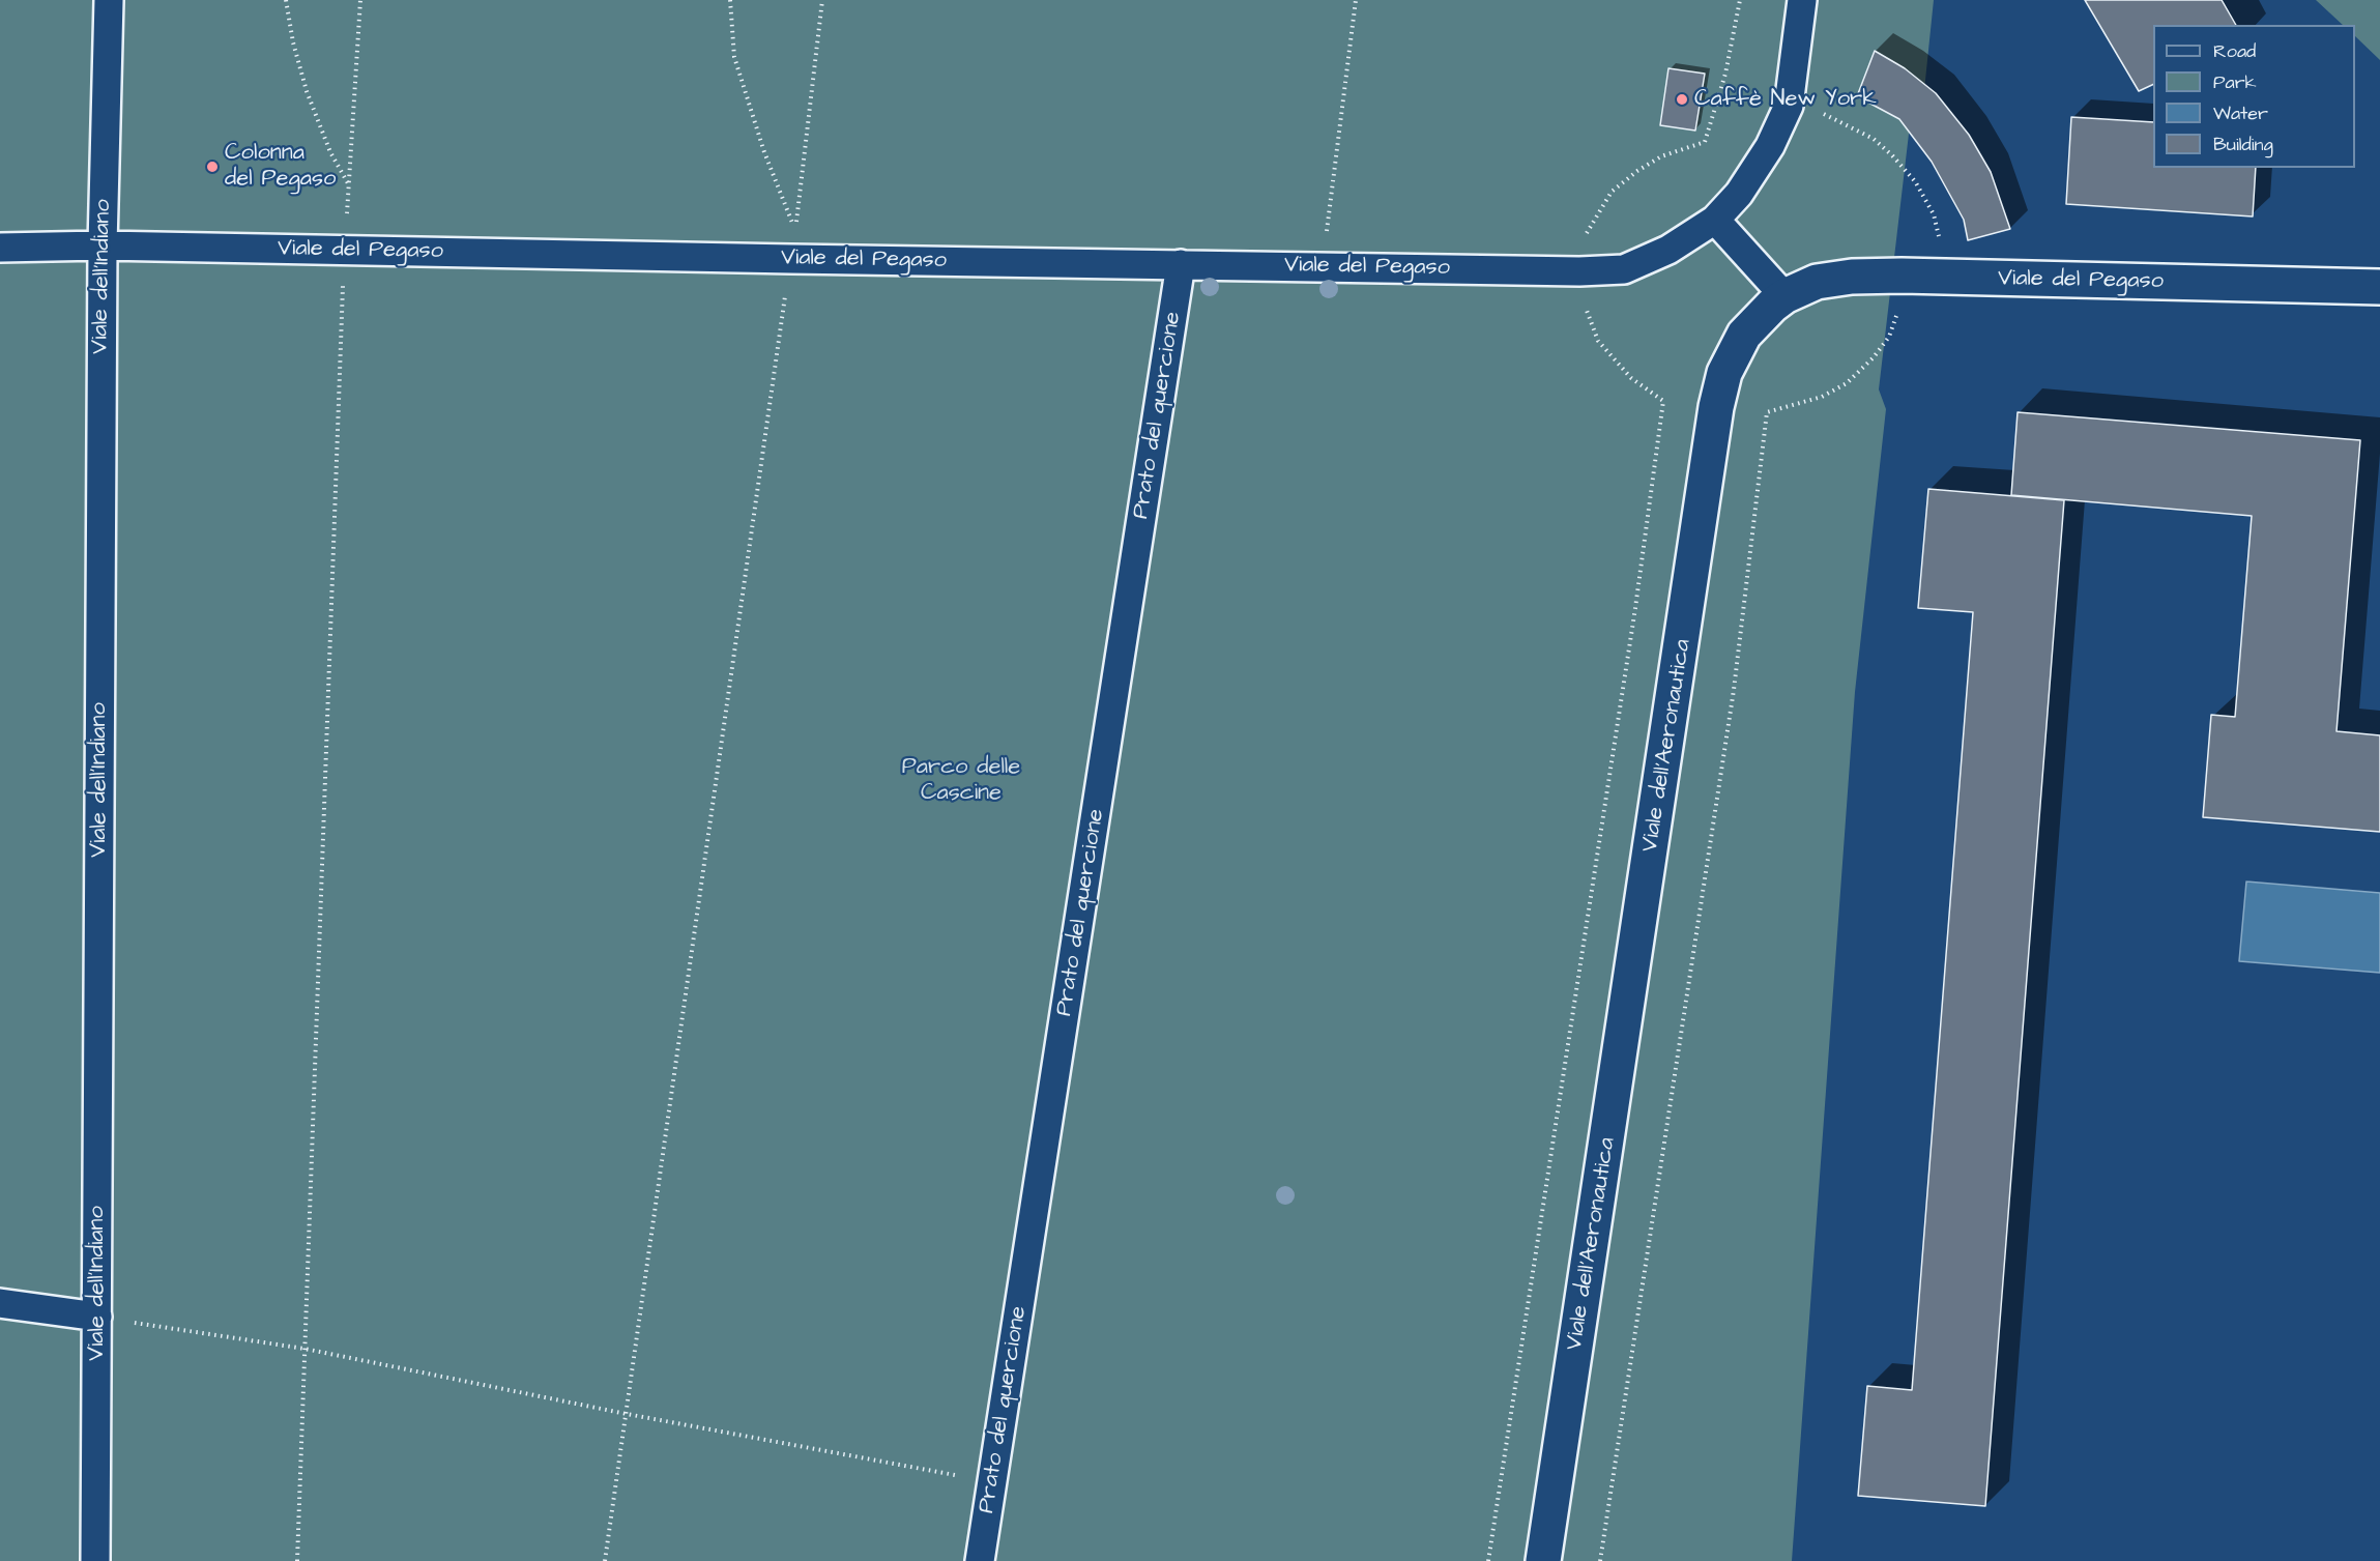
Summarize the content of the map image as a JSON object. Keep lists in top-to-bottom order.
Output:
{
  "streets": {
    "street": [
      "Viale del Pegaso",
      "Viale dell'Indiano",
      "Prato del quercione",
      "Viale dell'Aeronautica"
    ]
  },
  "crossings": [
    ["Viale del Pegaso", "Viale dell'Indiano"],
    ["Viale del Pegaso", "Prato del quercione"],
    ["Viale del Pegaso", "Viale dell'Aeronautica"]
  ],
  "parks": ["Parco delle Cascine"],
  "places": ["Caffè New York", "Colonna del Pegaso"],
  "legend": [
    "Road",
    "Park",
    "Water",
    "Building"
  ]
}
